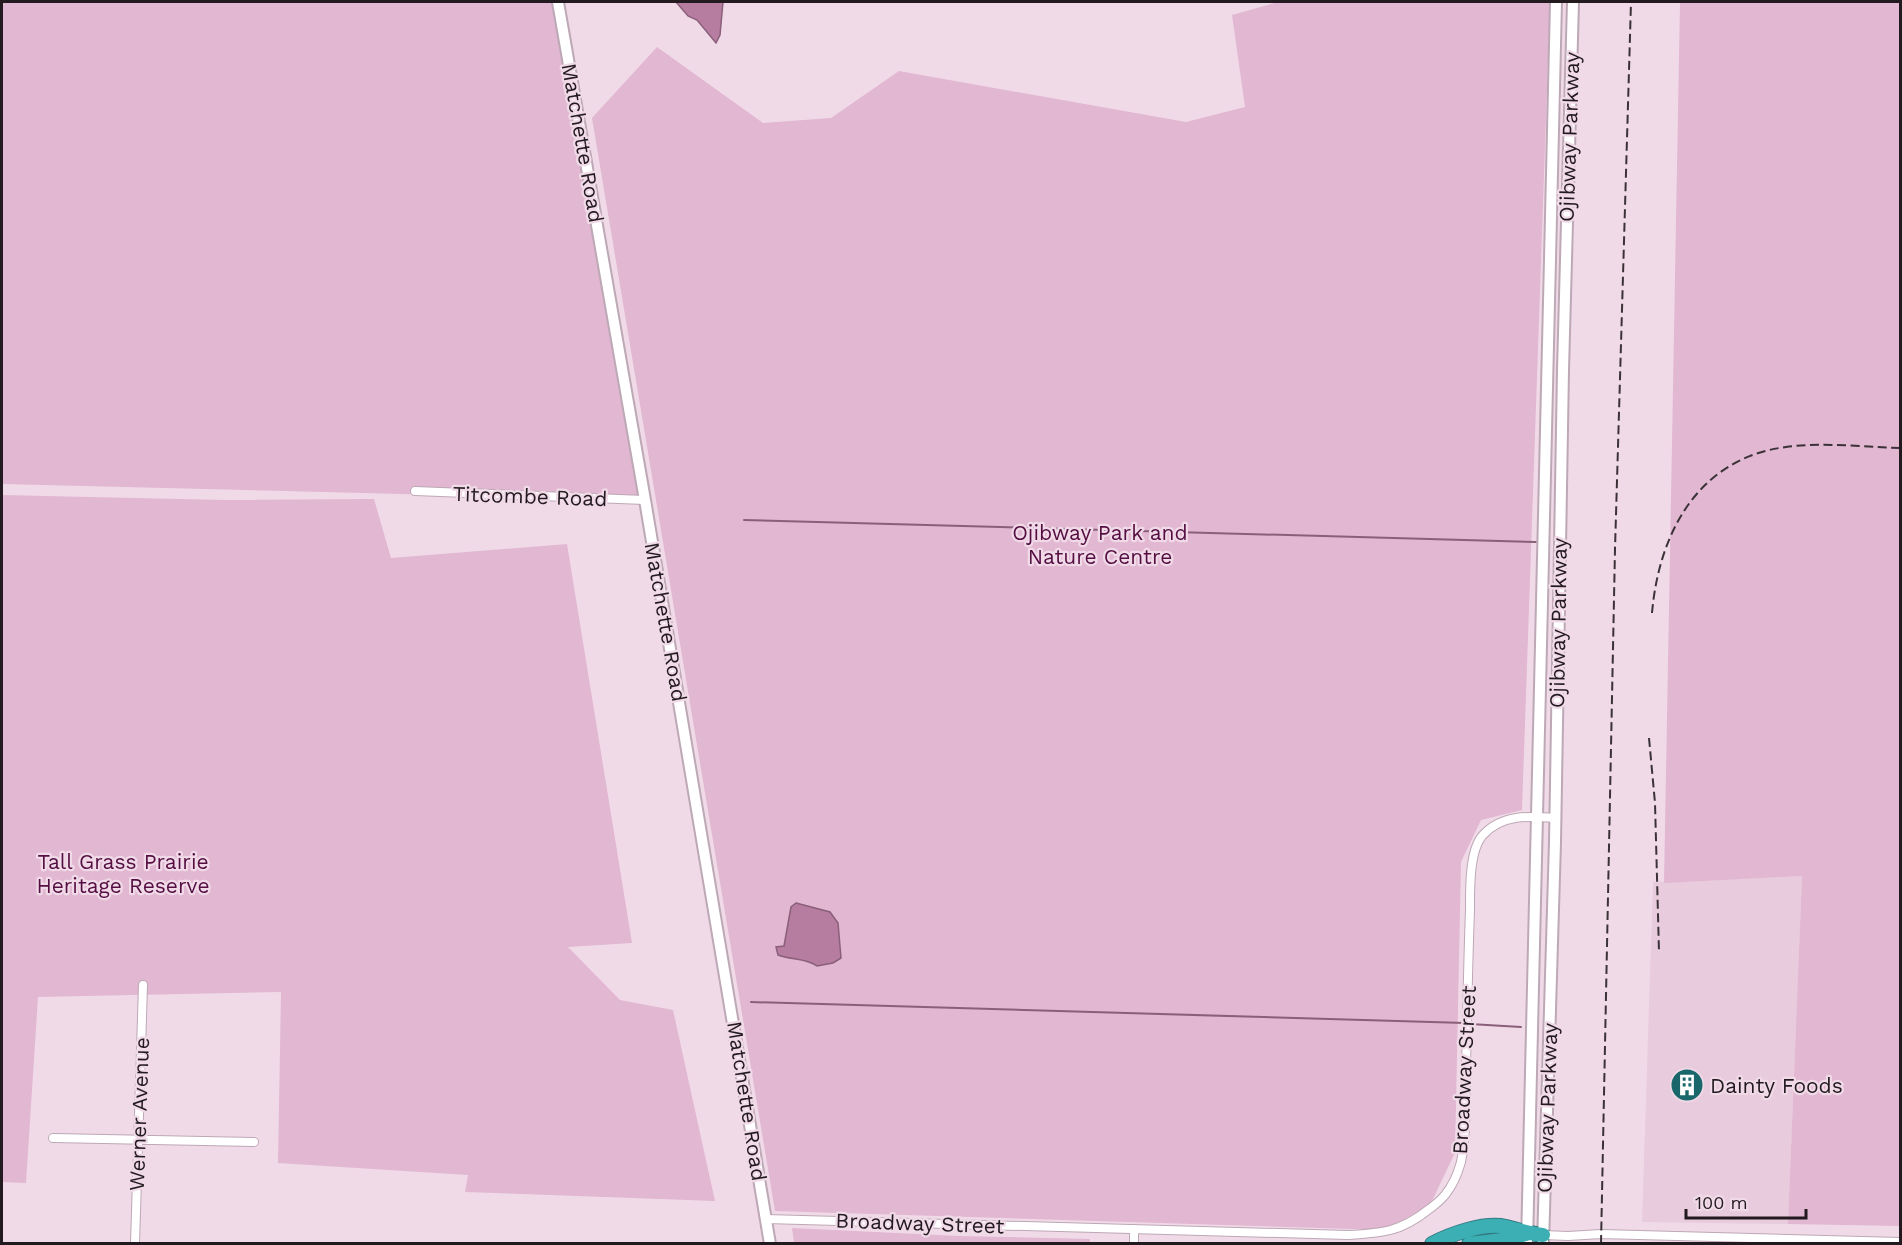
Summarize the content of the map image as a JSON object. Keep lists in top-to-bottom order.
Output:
{
  "streets": {
    "main road": ["Ojibway Parkway", "Matchette Road"],
    "street": ["Titcombe Road", "Broadway Street", "Werner Avenue"]
  },
  "crossings": [
    ["Ojibway Parkway", "Broadway Street"],
    ["Matchette Road", "Titcombe Road"],
    ["Matchette Road", "Broadway Street"]
  ],
  "parks": ["Ojibway Park and Nature Centre", "Tall Grass Prairie Heritage Reserve"],
  "places": {
    "building": ["Dainty Foods"]
  },
  "scale_bar": "100 m"
}
